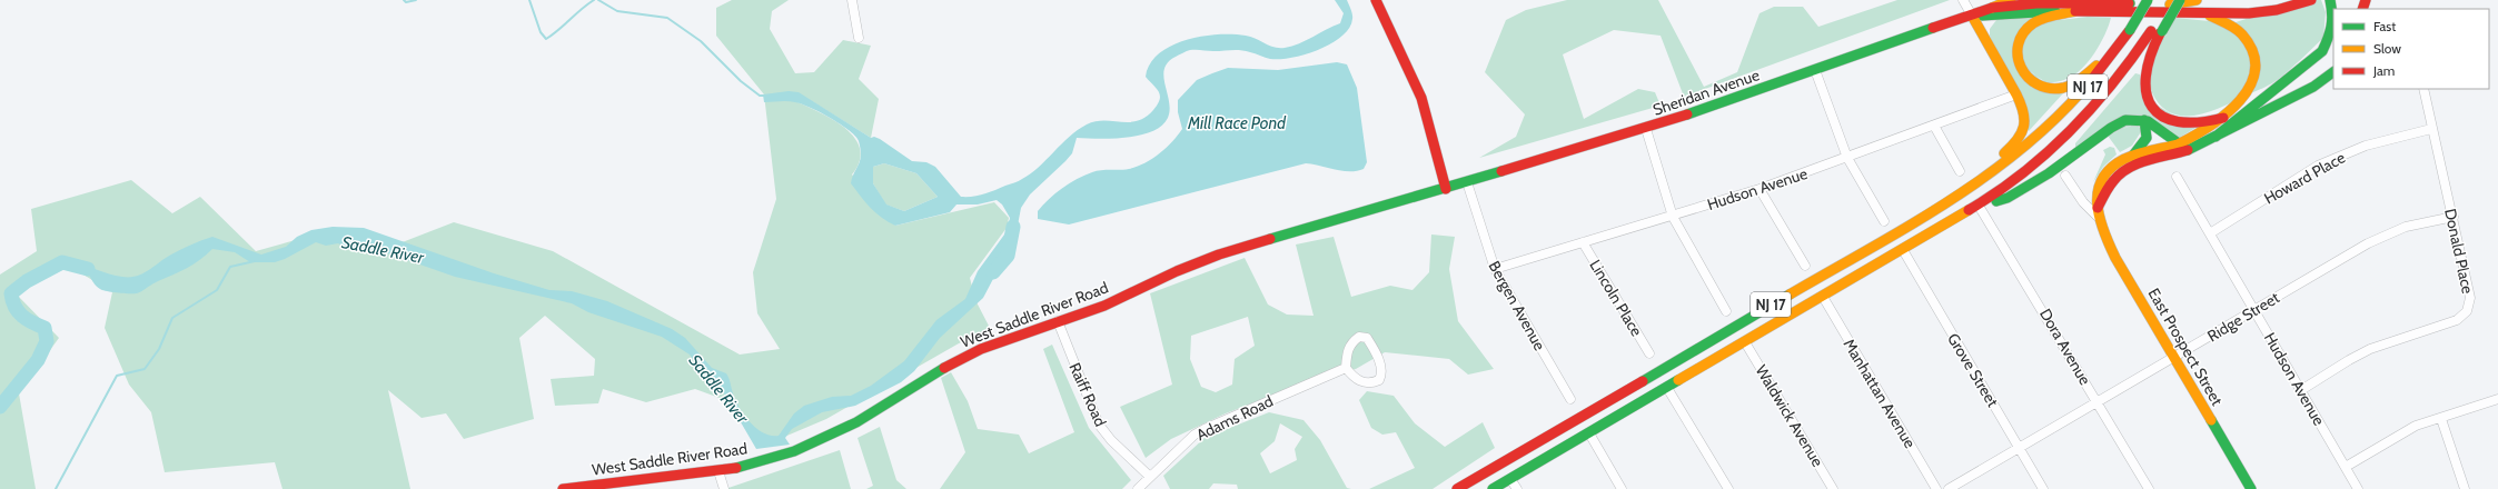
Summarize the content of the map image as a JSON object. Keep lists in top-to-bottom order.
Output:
{
  "streets": {
    "main road": [
      "NJ 17",
      "Sheridan Avenue",
      "West Saddle River Road",
      "East Prospect Street"
    ],
    "street": [
      "Howard Place",
      "Hudson Avenue",
      "Donald Place",
      "Lincoln Place",
      "Bergen Avenue",
      "Ridge Street",
      "Dora Avenue",
      "Grove Street",
      "Manhattan Avenue",
      "Raiff Road",
      "Waldwick Avenue",
      "Adams Road"
    ]
  },
  "crossings": [
    ["NJ 17", "Sheridan Avenue"],
    ["NJ 17", "Dora Avenue"],
    ["NJ 17", "Grove Street"],
    ["NJ 17", "Manhattan Avenue"],
    ["NJ 17", "Waldwick Avenue"],
    ["Sheridan Avenue", "Bergen Avenue"],
    ["Sheridan Avenue", "West Saddle River Road"],
    ["Sheridan Avenue", "East Prospect Street"],
    ["Howard Place", "Hudson Avenue"],
    ["Howard Place", "Donald Place"],
    ["Hudson Avenue", "Donald Place"],
    ["Hudson Avenue", "Lincoln Place"],
    ["Hudson Avenue", "Bergen Avenue"],
    ["Hudson Avenue", "Ridge Street"],
    ["Donald Place", "Ridge Street"],
    ["West Saddle River Road", "Raiff Road"],
    ["Ridge Street", "Dora Avenue"],
    ["Ridge Street", "East Prospect Street"],
    ["Ridge Street", "Grove Street"],
    ["Raiff Road", "Adams Road"]
  ],
  "water": ["Mill Race Pond", "Saddle River"],
  "legend": ["Fast", "Slow", "Jam"]
}
